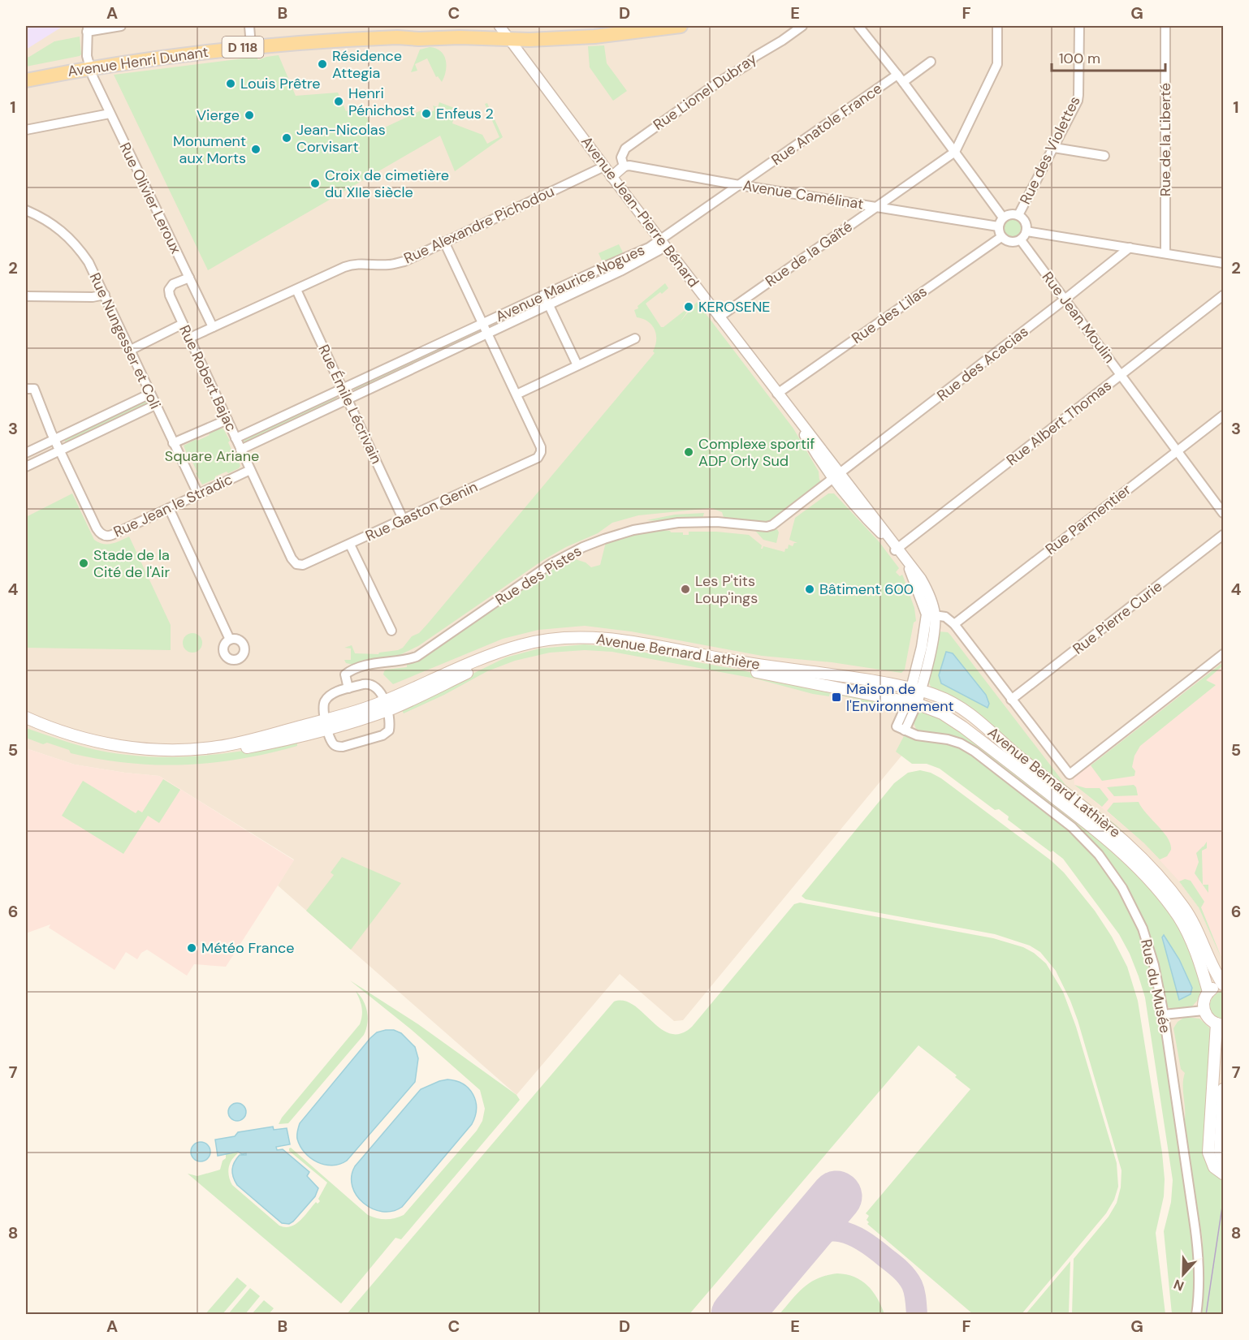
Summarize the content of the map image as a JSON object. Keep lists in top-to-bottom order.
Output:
{
  "streets": {
    "main road": ["D 118", "Avenue Henri Dunant", "Avenue Bernard Lathière"],
    "street": [
      "Rue Lionel Dubray",
      "Rue Anatole France",
      "Rue de la Liberté",
      "Rue des Violettes",
      "Avenue Camélinat",
      "Rue Olivier Leroux",
      "Avenue Jean-Pierre Bénard",
      "Rue Alexandre Pichodou",
      "Rue de la Gaîté",
      "Avenue Maurice Nogues",
      "Rue des Lilas",
      "Rue Jean Moulin",
      "Rue Nungesser et Coli",
      "Rue des Acacias",
      "Rue Robert Bajac",
      "Rue Émile Lécrivain",
      "Rue Albert Thomas",
      "Rue Jean le Stradic",
      "Rue Gaston Genin",
      "Rue Parmentier",
      "Rue des Pistes",
      "Rue Pierre Curie",
      "Rue du Musée"
    ]
  },
  "crossings": [
    ["D 118", "Avenue Henri Dunant"],
    ["D 118", "Avenue Jean-Pierre Bénard"],
    ["Avenue Henri Dunant", "Rue Olivier Leroux"],
    ["Avenue Henri Dunant", "Avenue Jean-Pierre Bénard"],
    ["Rue Lionel Dubray", "Avenue Camélinat"],
    ["Rue Anatole France", "Avenue Camélinat"],
    ["Rue Anatole France", "Avenue Jean-Pierre Bénard"],
    ["Rue Anatole France", "Avenue Maurice Nogues"],
    ["Rue des Violettes", "Avenue Camélinat"],
    ["Rue des Violettes", "Rue des Lilas"],
    ["Rue des Violettes", "Rue Jean Moulin"],
    ["Avenue Camélinat", "Rue de la Gaîté"],
    ["Avenue Camélinat", "Rue des Lilas"],
    ["Avenue Camélinat", "Rue Jean Moulin"],
    ["Rue Olivier Leroux", "Rue Alexandre Pichodou"],
    ["Rue Olivier Leroux", "Rue Robert Bajac"],
    ["Avenue Jean-Pierre Bénard", "Rue Alexandre Pichodou"],
    ["Avenue Jean-Pierre Bénard", "Rue de la Gaîté"],
    ["Avenue Jean-Pierre Bénard", "Avenue Maurice Nogues"],
    ["Avenue Jean-Pierre Bénard", "Rue des Lilas"],
    ["Avenue Jean-Pierre Bénard", "Rue des Acacias"],
    ["Avenue Jean-Pierre Bénard", "Rue Albert Thomas"],
    ["Avenue Jean-Pierre Bénard", "Rue des Pistes"],
    ["Avenue Jean-Pierre Bénard", "Avenue Bernard Lathière"],
    ["Avenue Jean-Pierre Bénard", "Rue du Musée"],
    ["Rue Alexandre Pichodou", "Rue Robert Bajac"],
    ["Rue Alexandre Pichodou", "Rue Émile Lécrivain"],
    ["Avenue Maurice Nogues", "Rue Robert Bajac"],
    ["Avenue Maurice Nogues", "Rue Émile Lécrivain"],
    ["Rue des Lilas", "Rue Jean Moulin"],
    ["Rue Jean Moulin", "Rue des Acacias"],
    ["Rue Jean Moulin", "Rue Albert Thomas"],
    ["Rue Jean Moulin", "Rue Parmentier"],
    ["Rue Nungesser et Coli", "Rue Jean le Stradic"],
    ["Rue des Acacias", "Rue des Pistes"],
    ["Rue Robert Bajac", "Rue Jean le Stradic"],
    ["Rue Robert Bajac", "Rue Gaston Genin"],
    ["Rue Émile Lécrivain", "Rue Gaston Genin"],
    ["Avenue Bernard Lathière", "Rue du Musée"]
  ],
  "parks": ["Square Ariane"],
  "places": {
    "other": [
      "Résidence Attegia",
      "Louis Prêtre",
      "Henri Pénichost",
      "Enfeus 2",
      "Vierge",
      "Jean-Nicolas Corvisart",
      "Monument aux Morts",
      "Croix de cimetière du XIIe siècle",
      "KEROSENE",
      "Complexe sportif ADP Orly Sud",
      "Stade de la Cité de l'Air",
      "Les P'tits Loup'ings",
      "Bâtiment 600",
      "Météo France"
    ],
    "transit": ["Maison de l'Environnement"]
  },
  "scale_bar": "100 m",
  "north": "bottom",
  "grid": {
    "columns": [
      "A",
      "B",
      "C",
      "D",
      "E",
      "F",
      "G"
    ],
    "rows": [
      "1",
      "2",
      "3",
      "4",
      "5",
      "6",
      "7",
      "8"
    ]
  }
}
